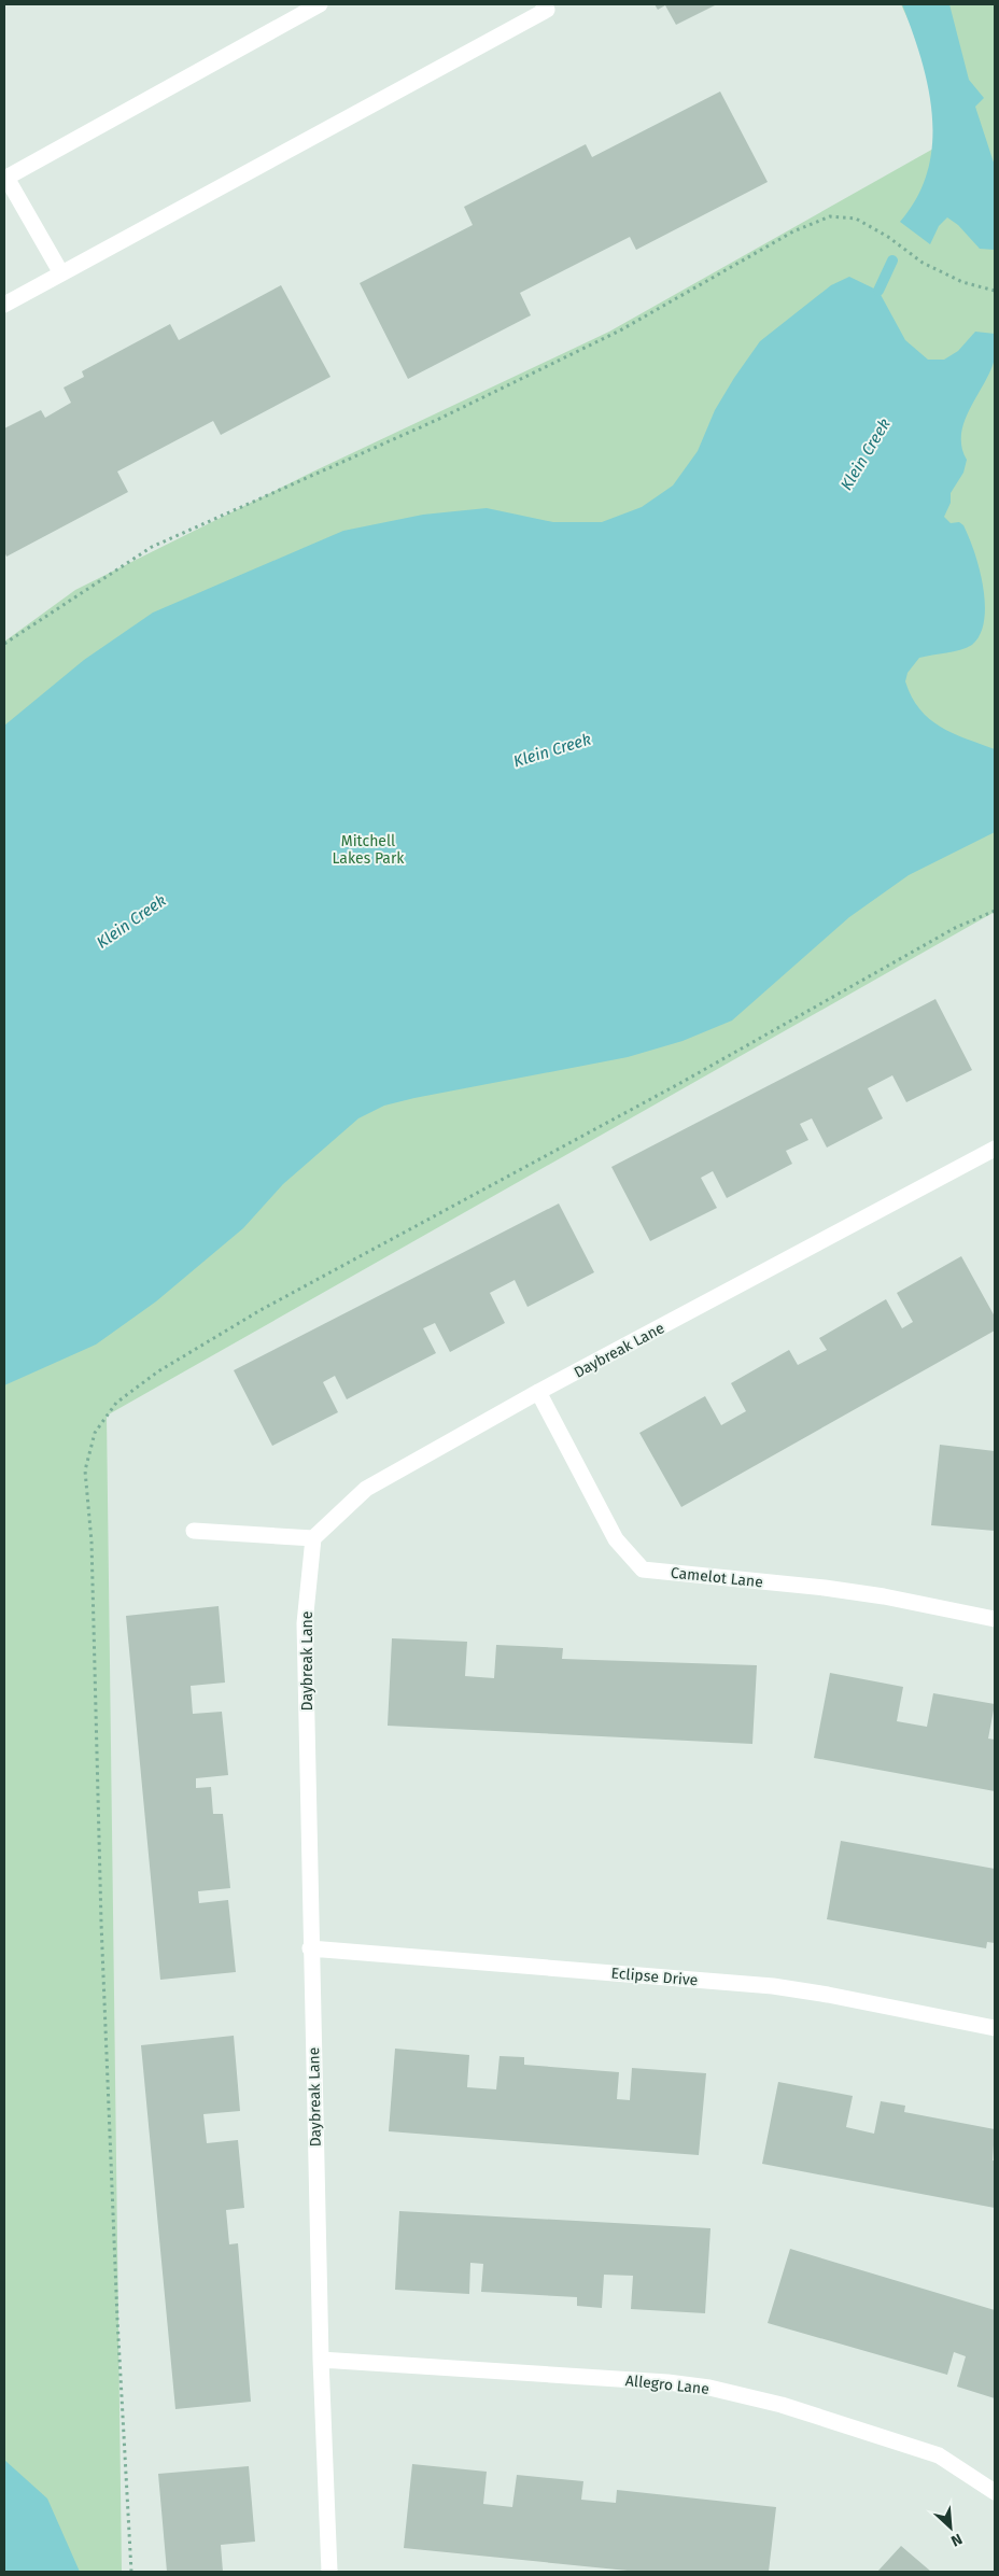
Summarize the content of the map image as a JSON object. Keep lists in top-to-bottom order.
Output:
{
  "streets": {
    "street": [
      "Daybreak Lane",
      "Camelot Lane",
      "Eclipse Drive",
      "Allegro Lane"
    ]
  },
  "crossings": [
    ["Daybreak Lane", "Camelot Lane"],
    ["Daybreak Lane", "Eclipse Drive"],
    ["Daybreak Lane", "Allegro Lane"]
  ],
  "water": ["Klein Creek"],
  "parks": ["Mitchell Lakes Park"],
  "north": "bottom right"
}
